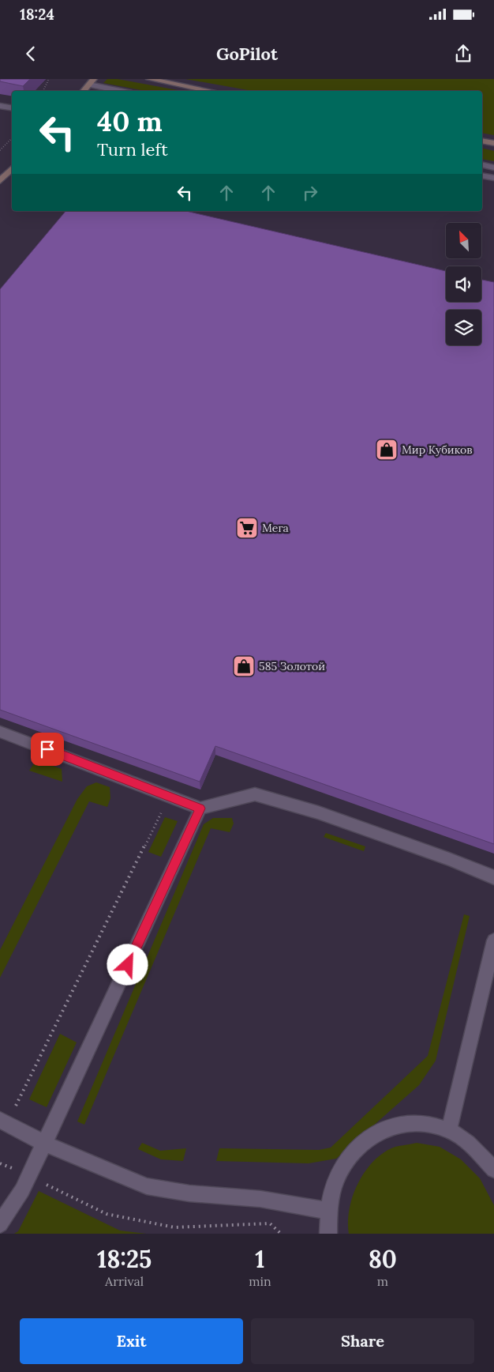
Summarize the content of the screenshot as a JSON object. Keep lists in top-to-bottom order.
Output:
{
  "places": {
    "shop": ["Мир Кубиков", "585 Золотой"],
    "supermarket": ["Мега"]
  },
  "north": "top left",
  "page": {
    "status": "18:24",
    "header": "GoPilot",
    "turn": ["40 m", "Turn left"],
    "eta": [
      "18:25",
      "Arrival",
      "1",
      "min",
      "80",
      "m"
    ],
    "buttons": ["Exit", "Share"]
  }
}
